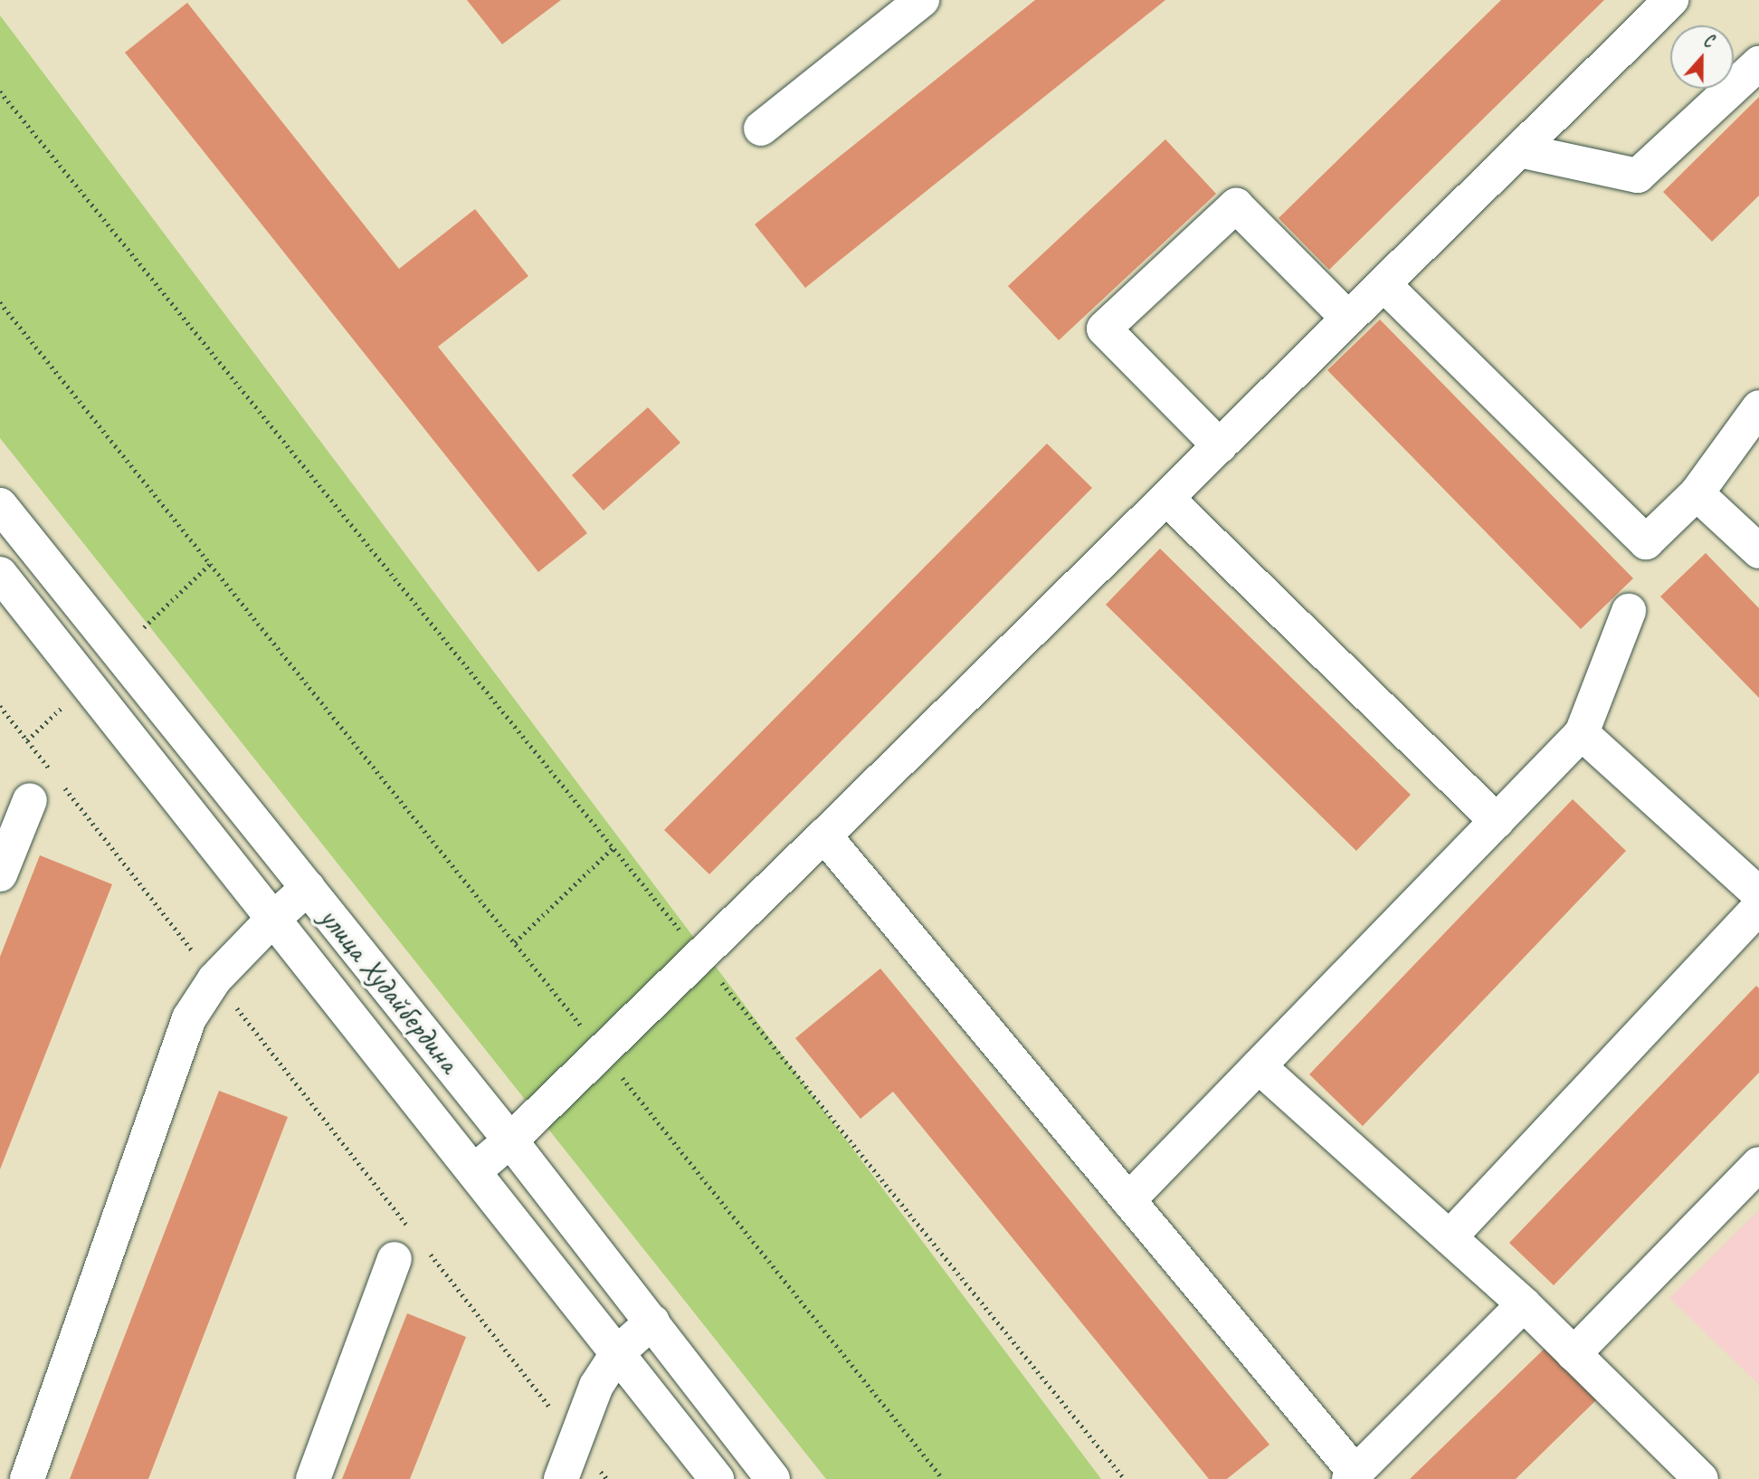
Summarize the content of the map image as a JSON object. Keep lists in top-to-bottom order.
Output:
{
  "streets": {
    "main road": ["улица Худайбердина"]
  },
  "north": "top"
}
